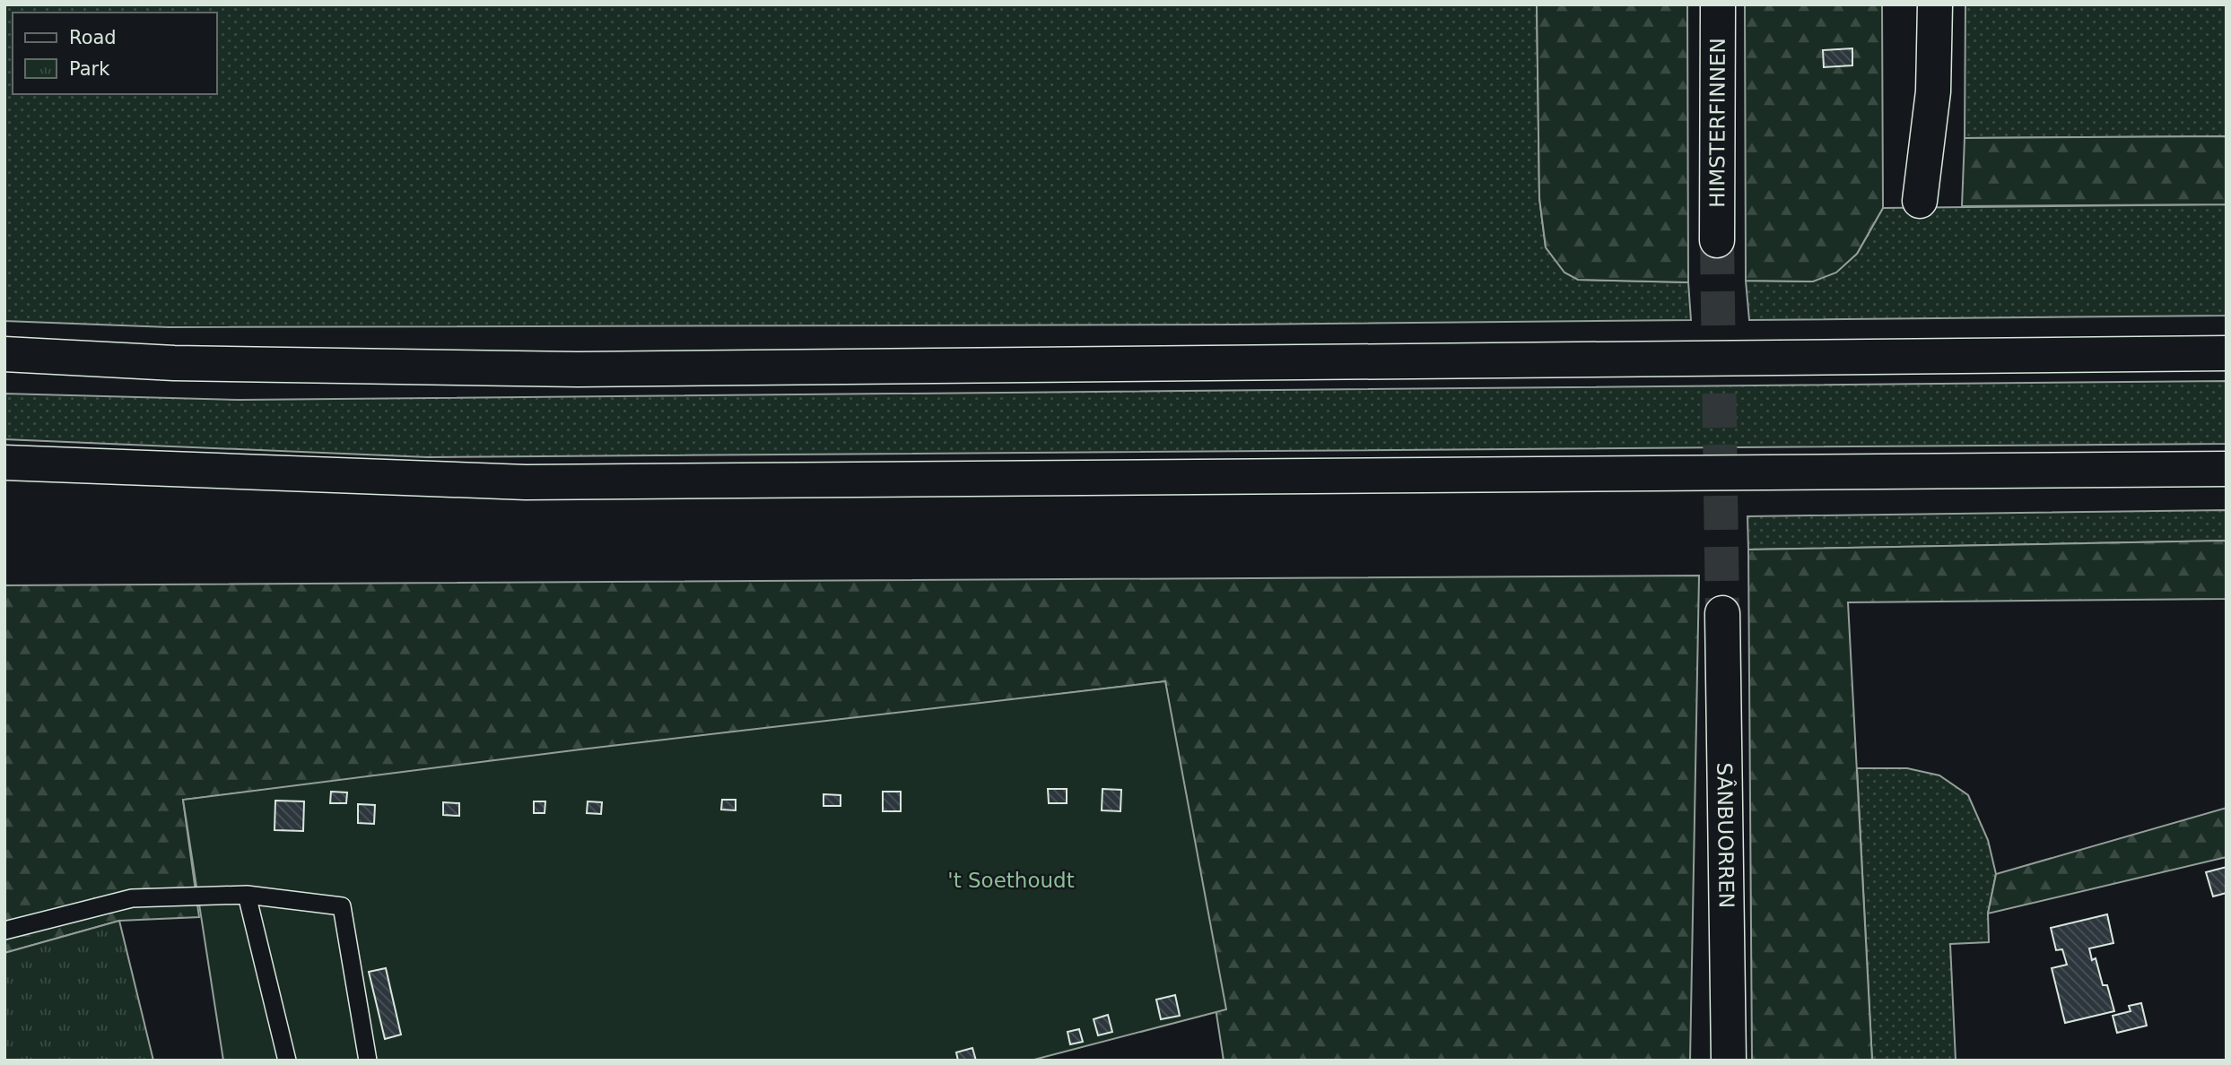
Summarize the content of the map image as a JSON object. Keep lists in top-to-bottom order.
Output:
{
  "streets": {
    "main road": ["HIMSTERFINNEN", "SÂNBUORREN"]
  },
  "parks": ["'t Soethoudt"],
  "legend": ["Road", "Park"]
}
